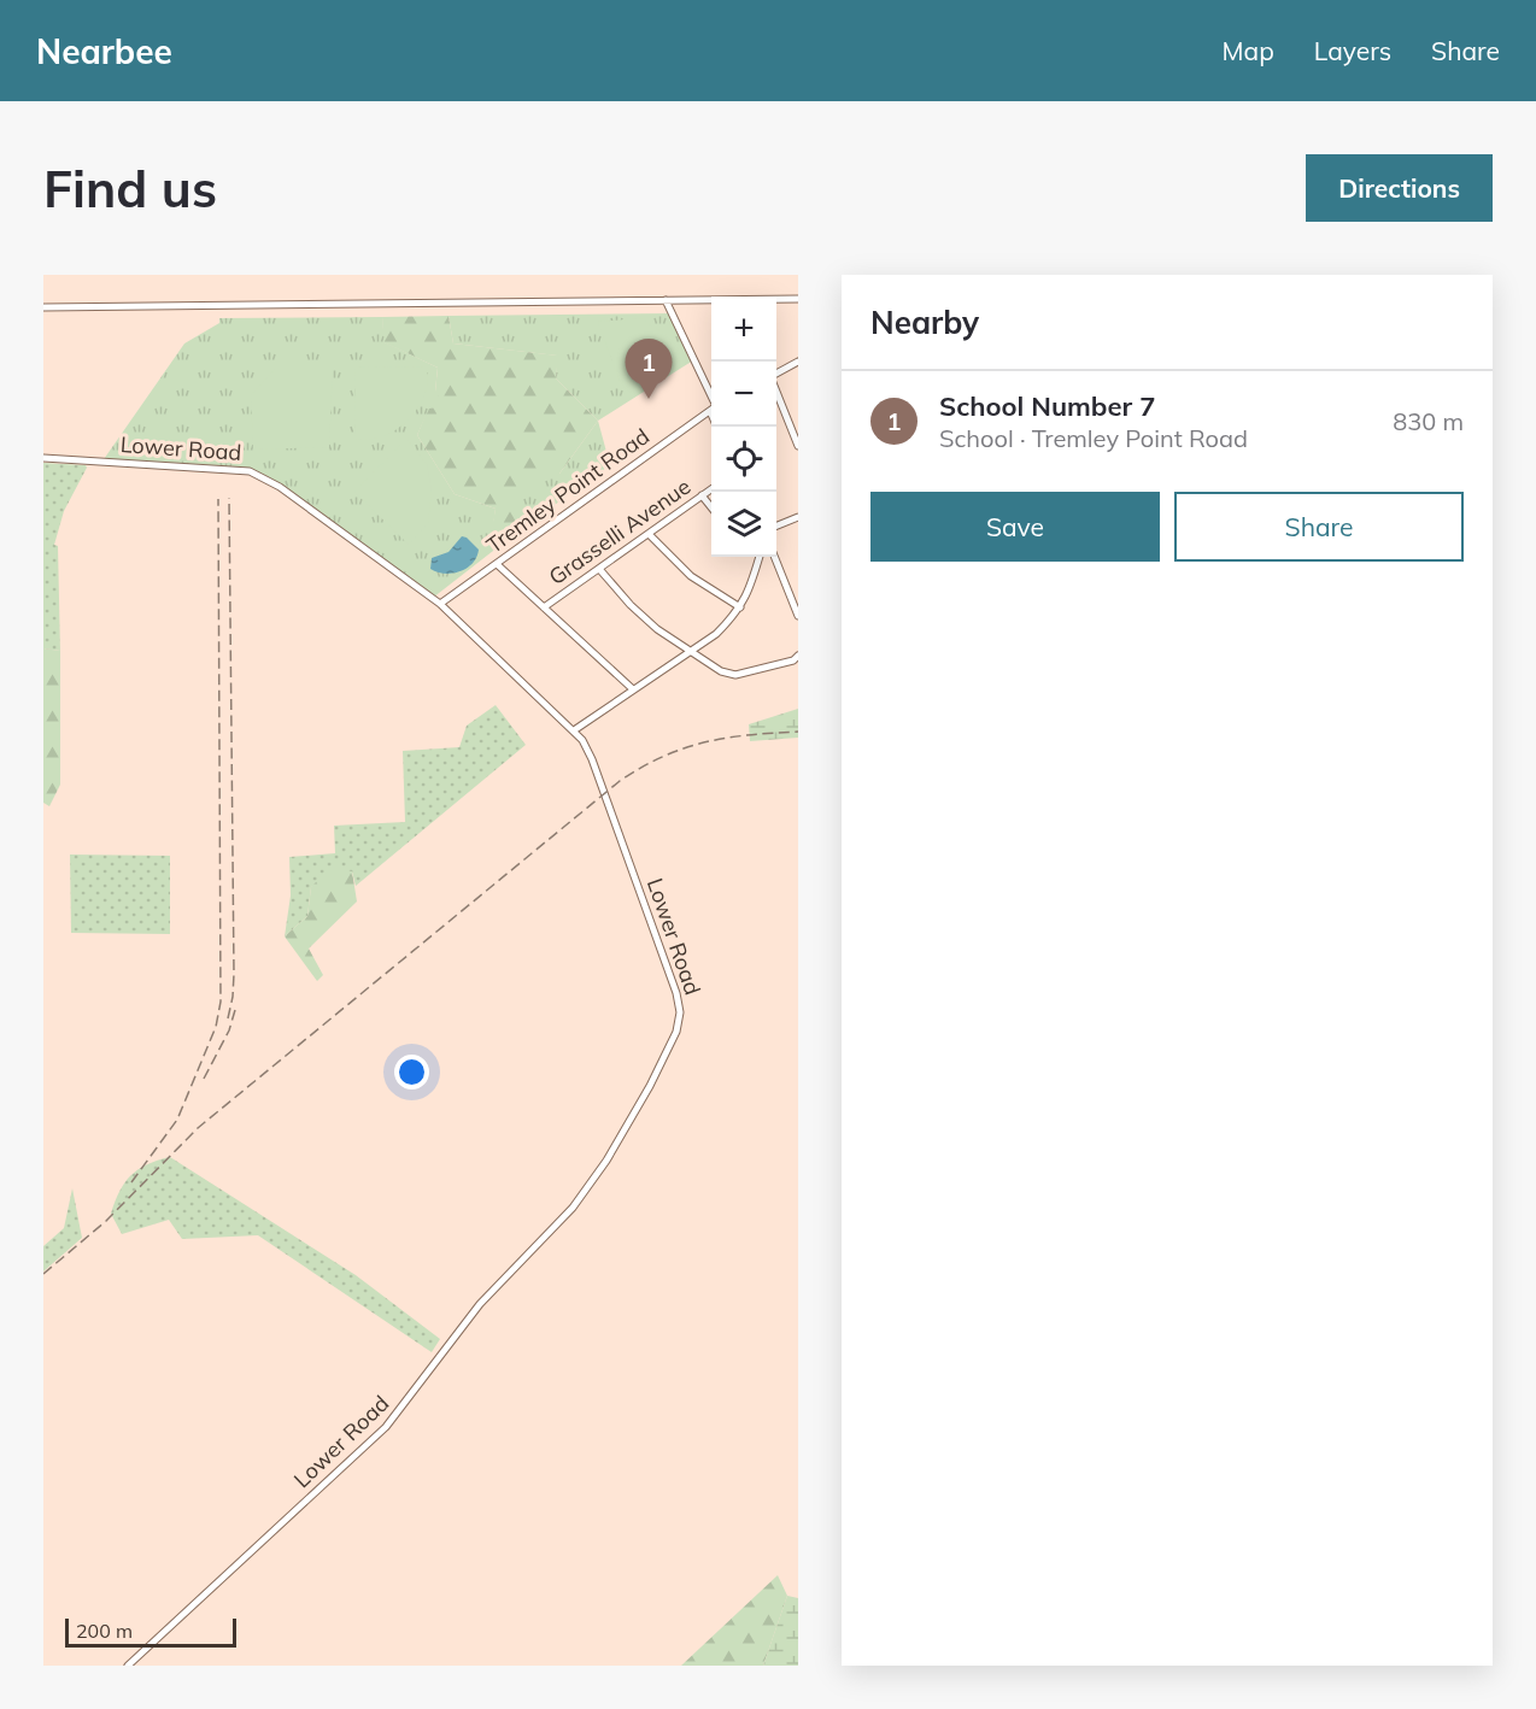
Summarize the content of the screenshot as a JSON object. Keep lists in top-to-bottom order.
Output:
{
  "streets": {
    "street": ["Lower Road", "Tremley Point Road", "Grasselli Avenue"]
  },
  "crossings": [
    ["Lower Road", "Tremley Point Road"]
  ],
  "scale_bar": "200 m",
  "page": {
    "header": "Nearbee",
    "nav": ["Map", "Layers", "Share"],
    "buttons": [
      "Directions",
      ["Save", "Share"]
    ],
    "title": "Find us",
    "heading": "Nearby",
    "map_buttons": ["+", "−"],
    "pins": "1",
    "list": [
      {
        "mark": "1",
        "name": "School Number 7",
        "note": "School · Tremley Point Road",
        "value": "830 m"
      }
    ],
    "scale": "200 m"
  }
}
